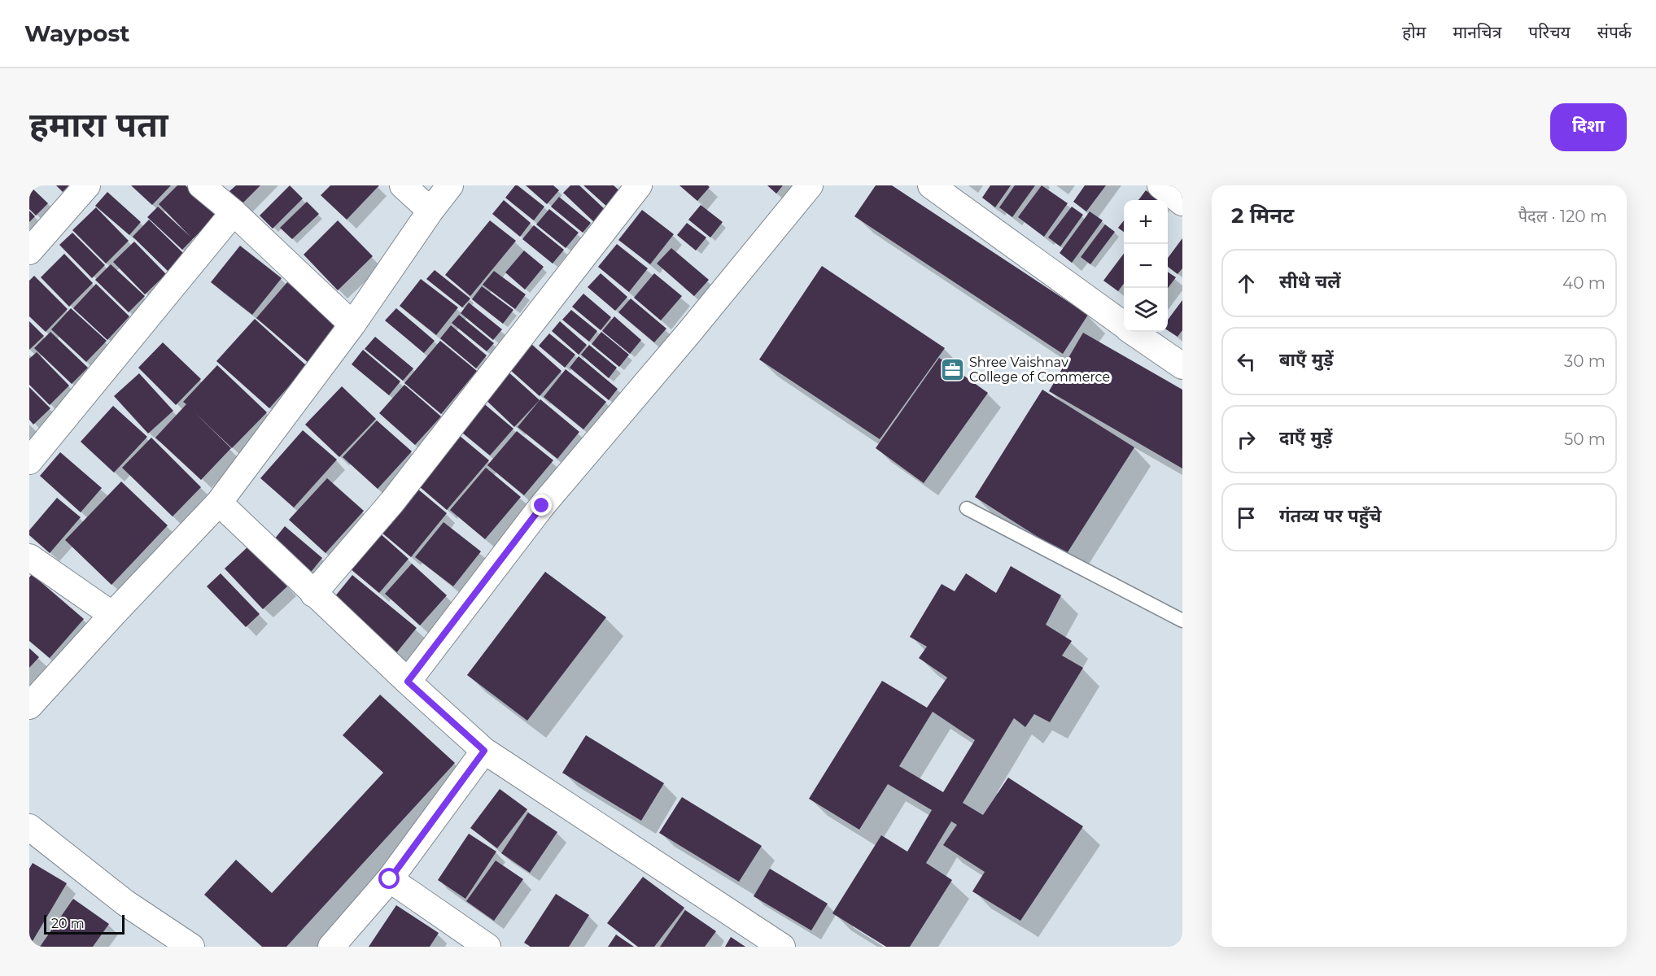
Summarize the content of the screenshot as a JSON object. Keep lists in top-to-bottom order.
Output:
{
  "places": {
    "office": ["Shree Vaishnav College of Commerce"]
  },
  "scale_bar": "20 m",
  "page": {
    "header": "Waypost",
    "nav": [
      "होम",
      "मानचित्र",
      "परिचय",
      "संपर्क"
    ],
    "title": "हमारा पता",
    "buttons": "दिशा",
    "heading": ["2 मिनट", "पैदल · 120 m"],
    "map_buttons": ["+", "−"],
    "list": [
      ["सीधे चलें", "40 m"],
      ["बाएँ मुड़ें", "30 m"],
      ["दाएँ मुड़ें", "50 m"],
      "गंतव्य पर पहुँचे"
    ],
    "scale": "20 m"
  }
}
